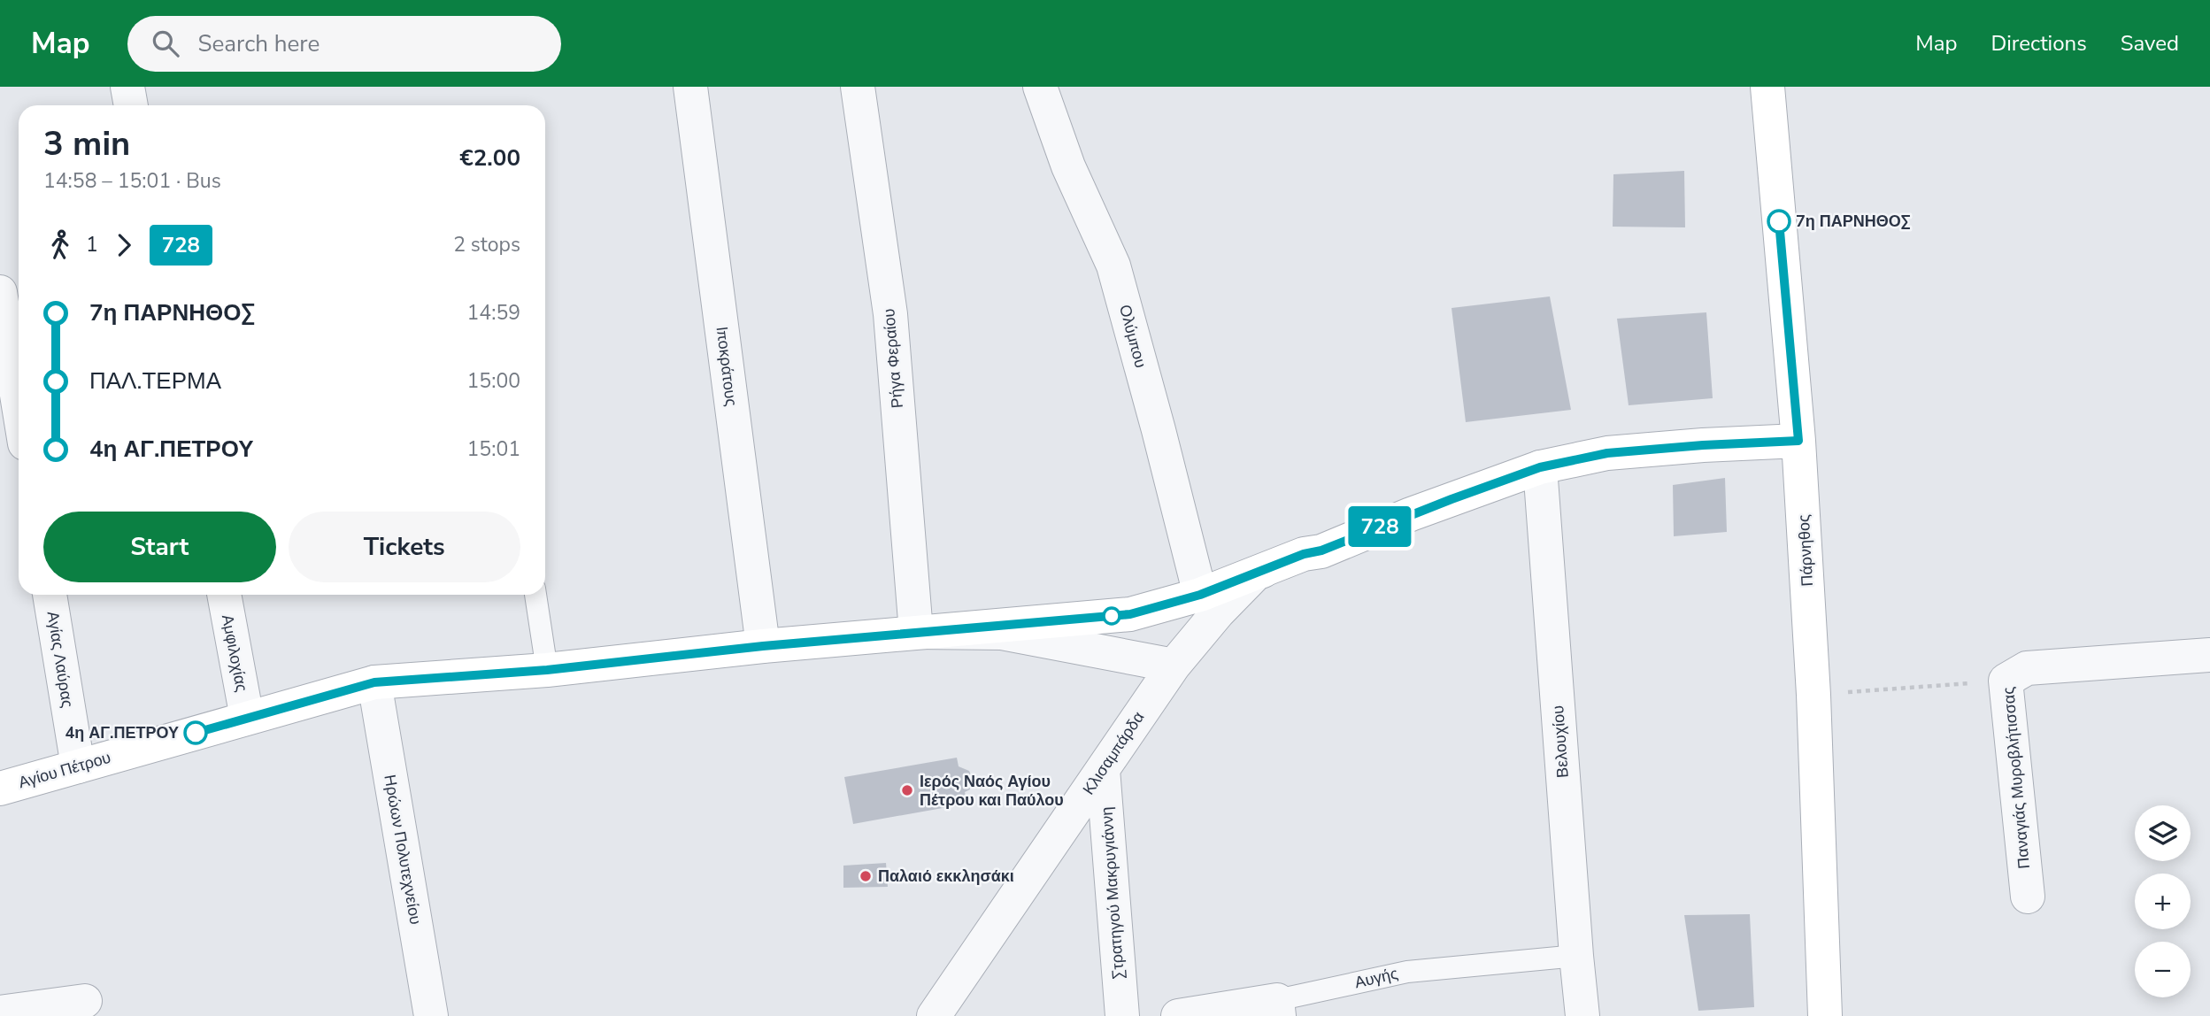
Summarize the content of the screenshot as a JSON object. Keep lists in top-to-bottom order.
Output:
{
  "streets": {
    "street": [
      "Ολύμπου",
      "Ρήγα Φεραίου",
      "Ιποκράτους",
      "Πάρνηθος",
      "Αμφιλοχίας",
      "Αγίας Λαύρας",
      "Βελουχίου",
      "Κλισαμπάρδα",
      "Αγίου Πέτρου",
      "Παναγιάς Μυροβλήτισσας",
      "Ηρώων Πολυτεχνείου",
      "Στρατηγού Μακρυγιάννη",
      "Αυγής"
    ]
  },
  "crossings": [
    ["Ολύμπου", "Αγίου Πέτρου"],
    ["Ρήγα Φεραίου", "Αγίου Πέτρου"],
    ["Ιποκράτους", "Αγίου Πέτρου"],
    ["Πάρνηθος", "Αγίου Πέτρου"],
    ["Αμφιλοχίας", "Αγίου Πέτρου"],
    ["Αγίας Λαύρας", "Αγίου Πέτρου"],
    ["Βελουχίου", "Αγίου Πέτρου"],
    ["Βελουχίου", "Αυγής"],
    ["Κλισαμπάρδα", "Αγίου Πέτρου"],
    ["Κλισαμπάρδα", "Στρατηγού Μακρυγιάννη"],
    ["Αγίου Πέτρου", "Ηρώων Πολυτεχνείου"]
  ],
  "places": [
    "7η ΠΑΡΝΗΘΟΣ",
    "4η ΑΓ.ΠΕΤΡΟΥ",
    "Ιερός Ναός Αγίου Πέτρου και Παύλου",
    "Παλαιό εκκλησάκι"
  ],
  "lines": ["bus line 728"],
  "page": {
    "header": "Map",
    "search": "Search here",
    "nav": ["Map", "Directions", "Saved"],
    "on_map": "728",
    "heading": ["3 min", "14:58 – 15:01 · Bus", "€2.00"],
    "legs": ["1", "728", "2 stops"],
    "list": [
      {
        "name": "7η ΠΑΡΝΗΘΟΣ",
        "value": "14:59"
      },
      {
        "name": "ΠΑΛ.ΤΕΡΜΑ",
        "value": "15:00"
      },
      {
        "name": "4η ΑΓ.ΠΕΤΡΟΥ",
        "value": "15:01"
      }
    ],
    "buttons": ["Start", "Tickets"],
    "map_buttons": ["+", "−"]
  }
}
